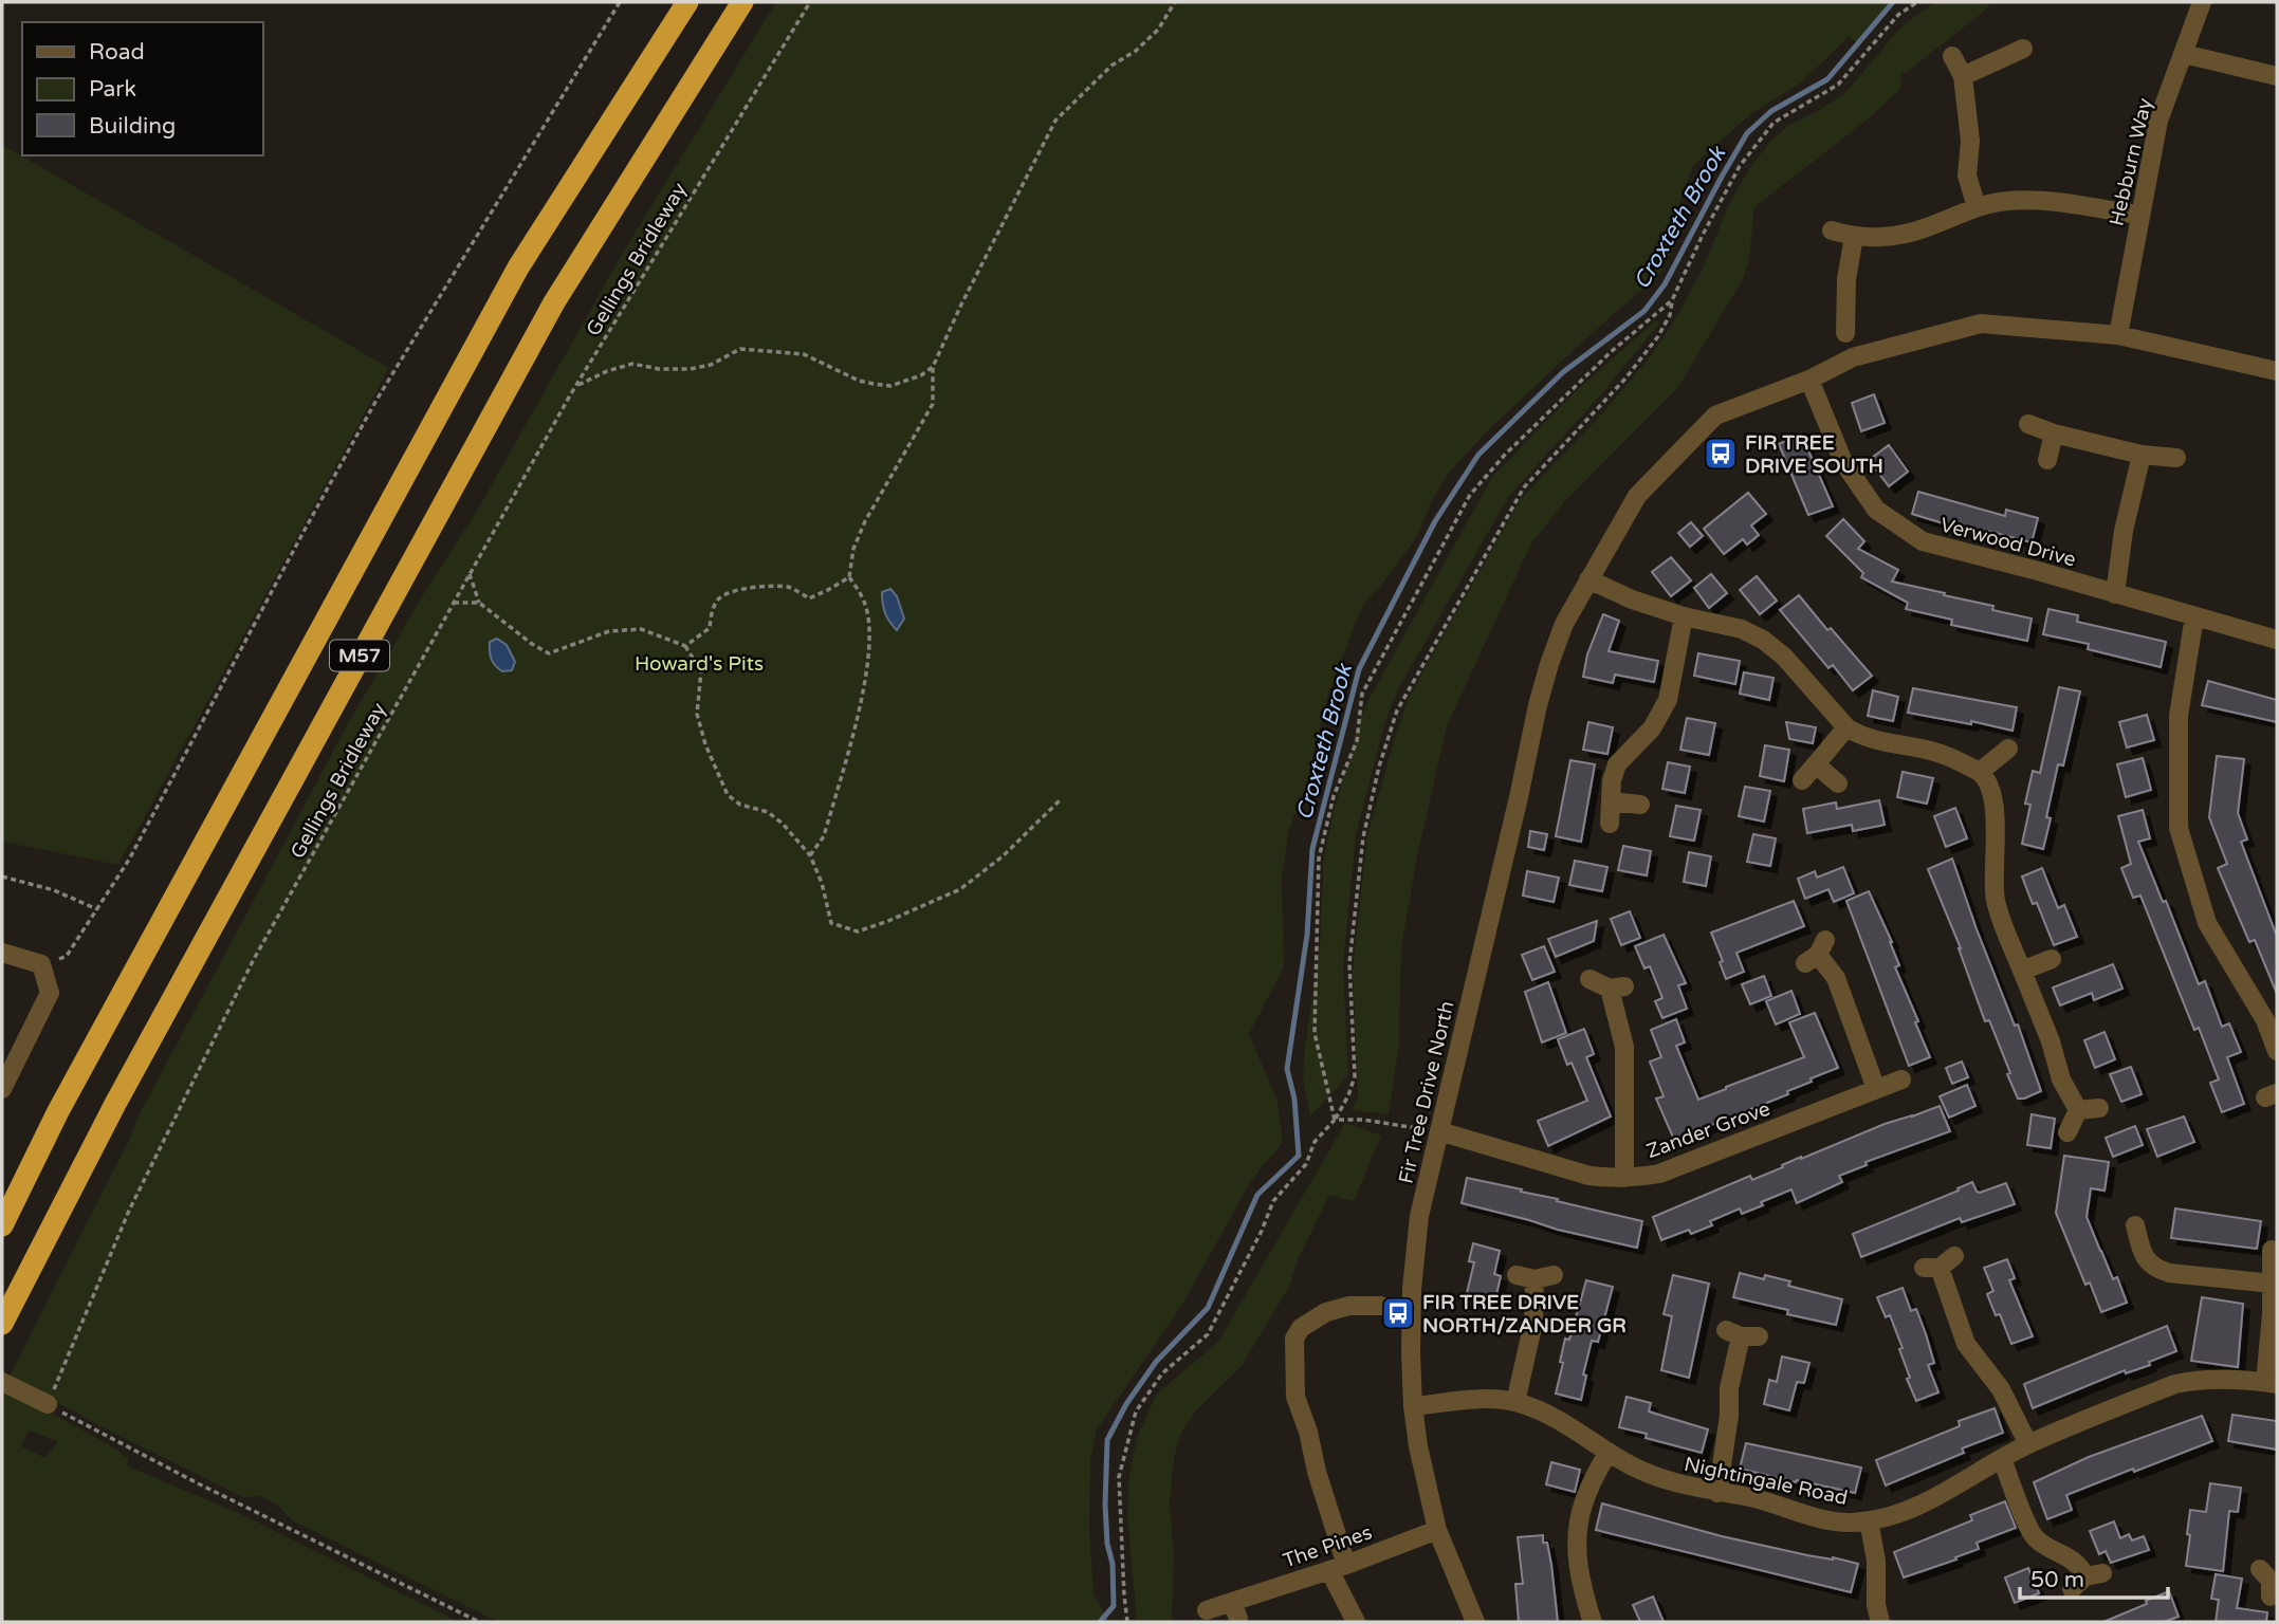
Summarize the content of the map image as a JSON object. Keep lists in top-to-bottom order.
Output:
{
  "streets": {
    "highway": ["M57"],
    "street": [
      "Hebburn Way",
      "Verwood Drive",
      "Fir Tree Drive North",
      "Zander Grove",
      "Nightingale Road",
      "The Pines"
    ],
    "path": ["Gellings Bridleway"]
  },
  "crossings": [
    ["Fir Tree Drive North", "Zander Grove"],
    ["Fir Tree Drive North", "Nightingale Road"],
    ["Fir Tree Drive North", "The Pines"]
  ],
  "water": ["Croxteth Brook"],
  "parks": ["Howard's Pits"],
  "places": {
    "bus stop": ["FIR TREE DRIVE SOUTH", "FIR TREE DRIVE NORTH/ZANDER GR"]
  },
  "legend": ["Road", "Park", "Building"],
  "scale_bar": "50 m"
}
